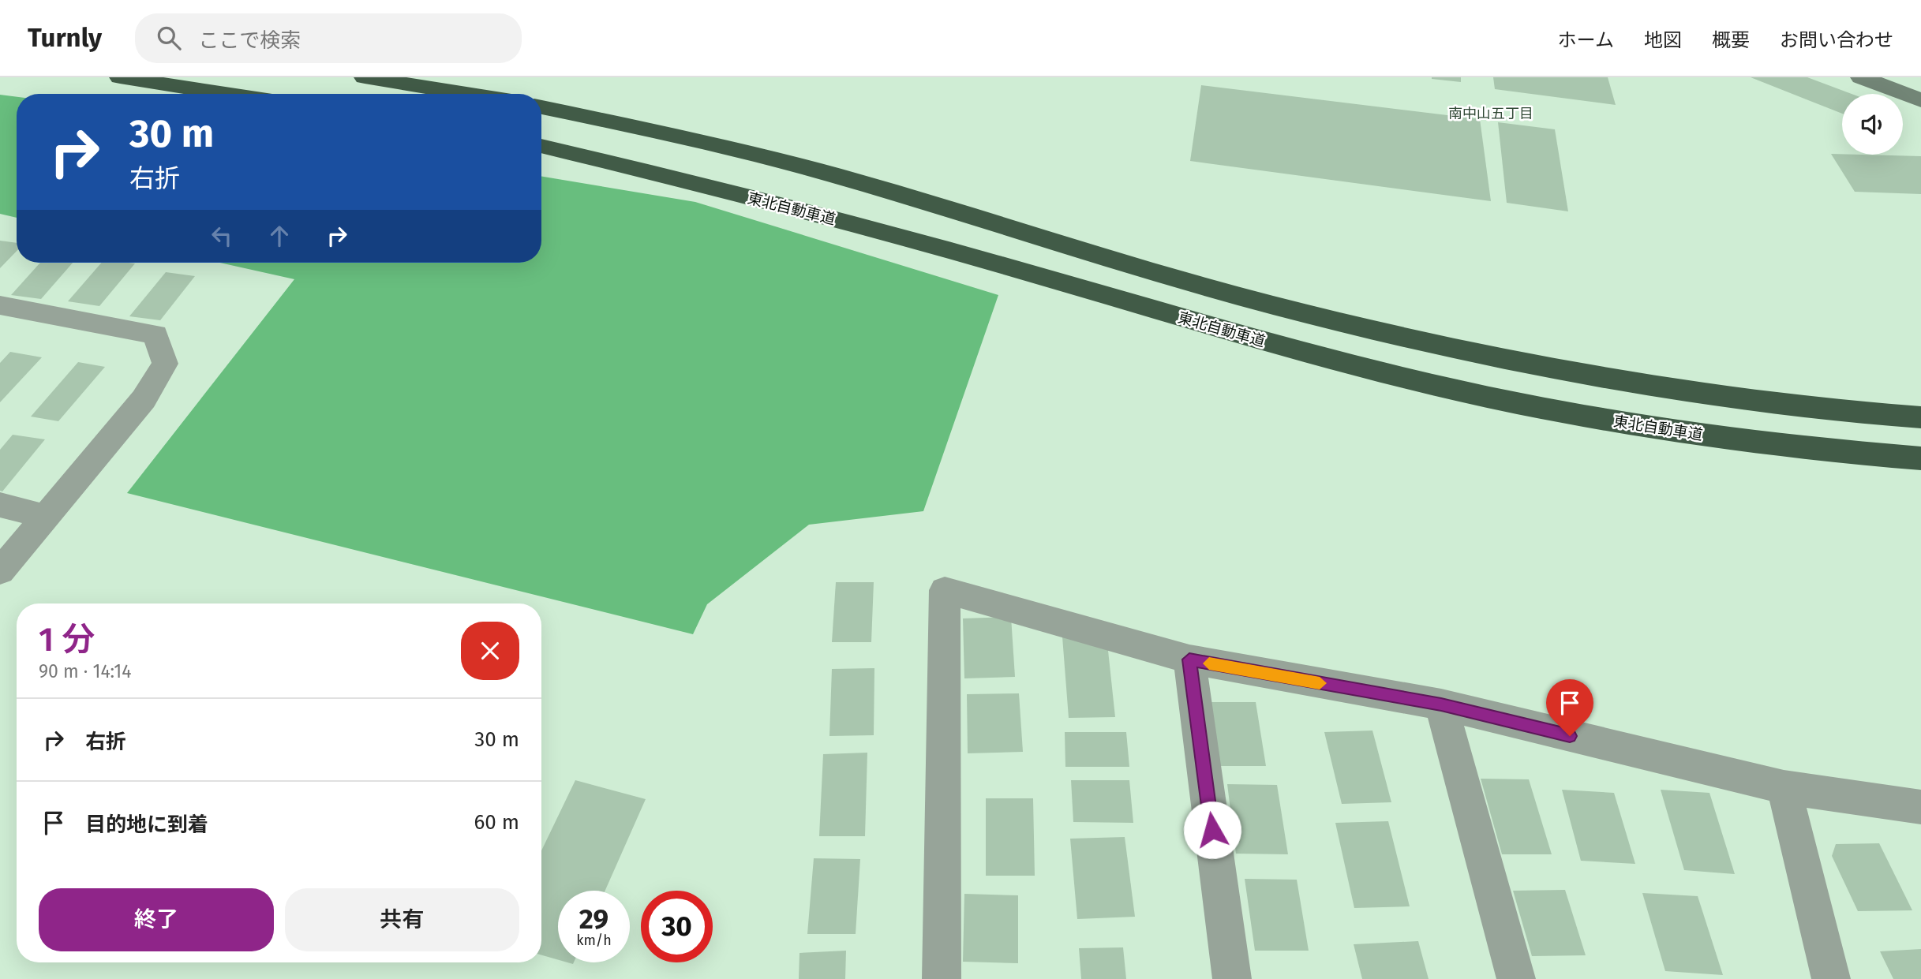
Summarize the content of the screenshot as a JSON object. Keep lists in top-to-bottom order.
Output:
{
  "streets": {
    "highway": ["東北自動車道"]
  },
  "districts": ["南中山五丁目"],
  "page": {
    "header": "Turnly",
    "search": "ここで検索",
    "nav": [
      "ホーム",
      "地図",
      "概要",
      "お問い合わせ"
    ],
    "turn": ["30 m", "右折"],
    "heading": ["1 分", "90 m · 14:14"],
    "list": [
      {
        "name": "右折",
        "value": "30 m"
      },
      {
        "name": "目的地に到着",
        "value": "60 m"
      }
    ],
    "buttons": ["終了", "共有"],
    "speed": "29 km/h",
    "limit": "30"
  }
}
